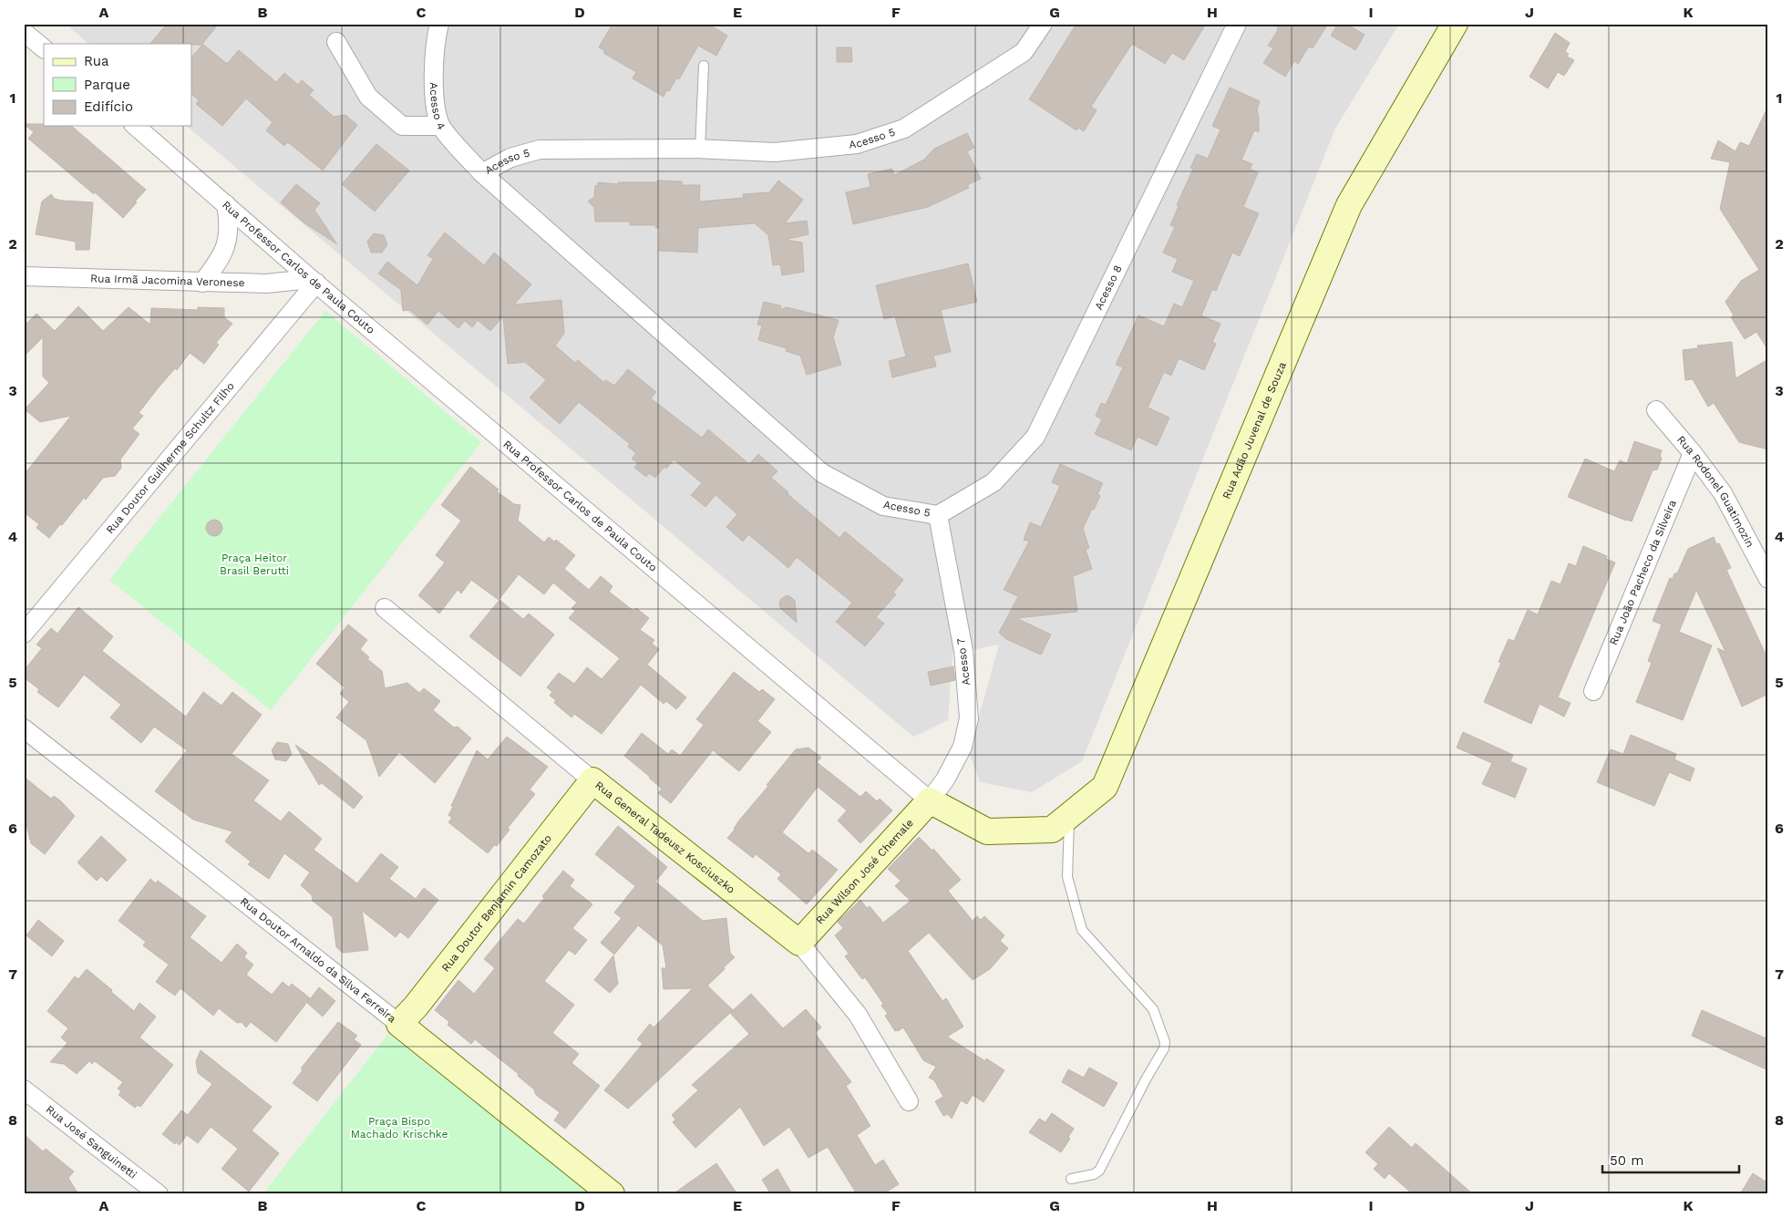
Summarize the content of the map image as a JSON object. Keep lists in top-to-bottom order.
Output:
{
  "streets": {
    "street": [
      "Acesso 4",
      "Acesso 5",
      "Rua Professor Carlos de Paula Couto",
      "Rua Irmã Jacomina Veronese",
      "Acesso 8",
      "Rua Adão Juvenal de Souza",
      "Rua Doutor Guilherme Schultz Filho",
      "Rua Rodonel Guatimozin",
      "Rua João Pacheco da Silveira",
      "Acesso 7",
      "Rua General Tadeusz Kosciuszko",
      "Rua Wilson José Chemale",
      "Rua Doutor Benjamin Camozato",
      "Rua Doutor Arnaldo da Silva Ferreira",
      "Rua José Sanguinetti"
    ]
  },
  "crossings": [
    ["Acesso 4", "Acesso 5"],
    ["Acesso 5", "Acesso 8"],
    ["Acesso 5", "Acesso 7"],
    ["Rua Professor Carlos de Paula Couto", "Rua Irmã Jacomina Veronese"],
    ["Rua Professor Carlos de Paula Couto", "Rua Adão Juvenal de Souza"],
    ["Rua Professor Carlos de Paula Couto", "Rua Doutor Guilherme Schultz Filho"],
    ["Rua Professor Carlos de Paula Couto", "Acesso 7"],
    ["Rua Professor Carlos de Paula Couto", "Rua Wilson José Chemale"],
    ["Rua Irmã Jacomina Veronese", "Rua Doutor Guilherme Schultz Filho"],
    ["Acesso 8", "Acesso 7"],
    ["Rua Rodonel Guatimozin", "Rua João Pacheco da Silveira"],
    ["Acesso 7", "Rua Wilson José Chemale"],
    ["Rua General Tadeusz Kosciuszko", "Rua Wilson José Chemale"],
    ["Rua General Tadeusz Kosciuszko", "Rua Doutor Benjamin Camozato"],
    ["Rua Doutor Benjamin Camozato", "Rua Doutor Arnaldo da Silva Ferreira"]
  ],
  "parks": ["Praça Heitor Brasil Berutti", "Praça Bispo Machado Krischke"],
  "legend": ["Rua", "Parque", "Edifício"],
  "scale_bar": "50 m",
  "grid": {
    "columns": [
      "A",
      "B",
      "C",
      "D",
      "E",
      "F",
      "G",
      "H",
      "I",
      "J",
      "K"
    ],
    "rows": [
      "1",
      "2",
      "3",
      "4",
      "5",
      "6",
      "7",
      "8"
    ]
  }
}
